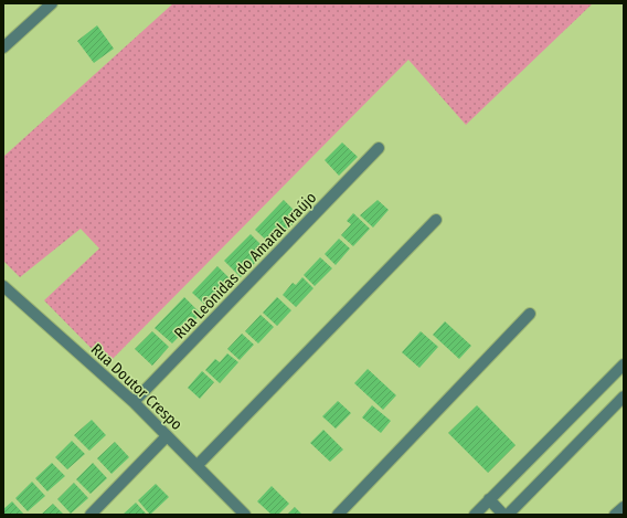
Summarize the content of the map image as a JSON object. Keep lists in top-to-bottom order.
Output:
{
  "streets": {
    "street": ["Rua Leônidas do Amaral Araújo", "Rua Doutor Crespo"]
  },
  "crossings": [
    ["Rua Leônidas do Amaral Araújo", "Rua Doutor Crespo"]
  ]
}
